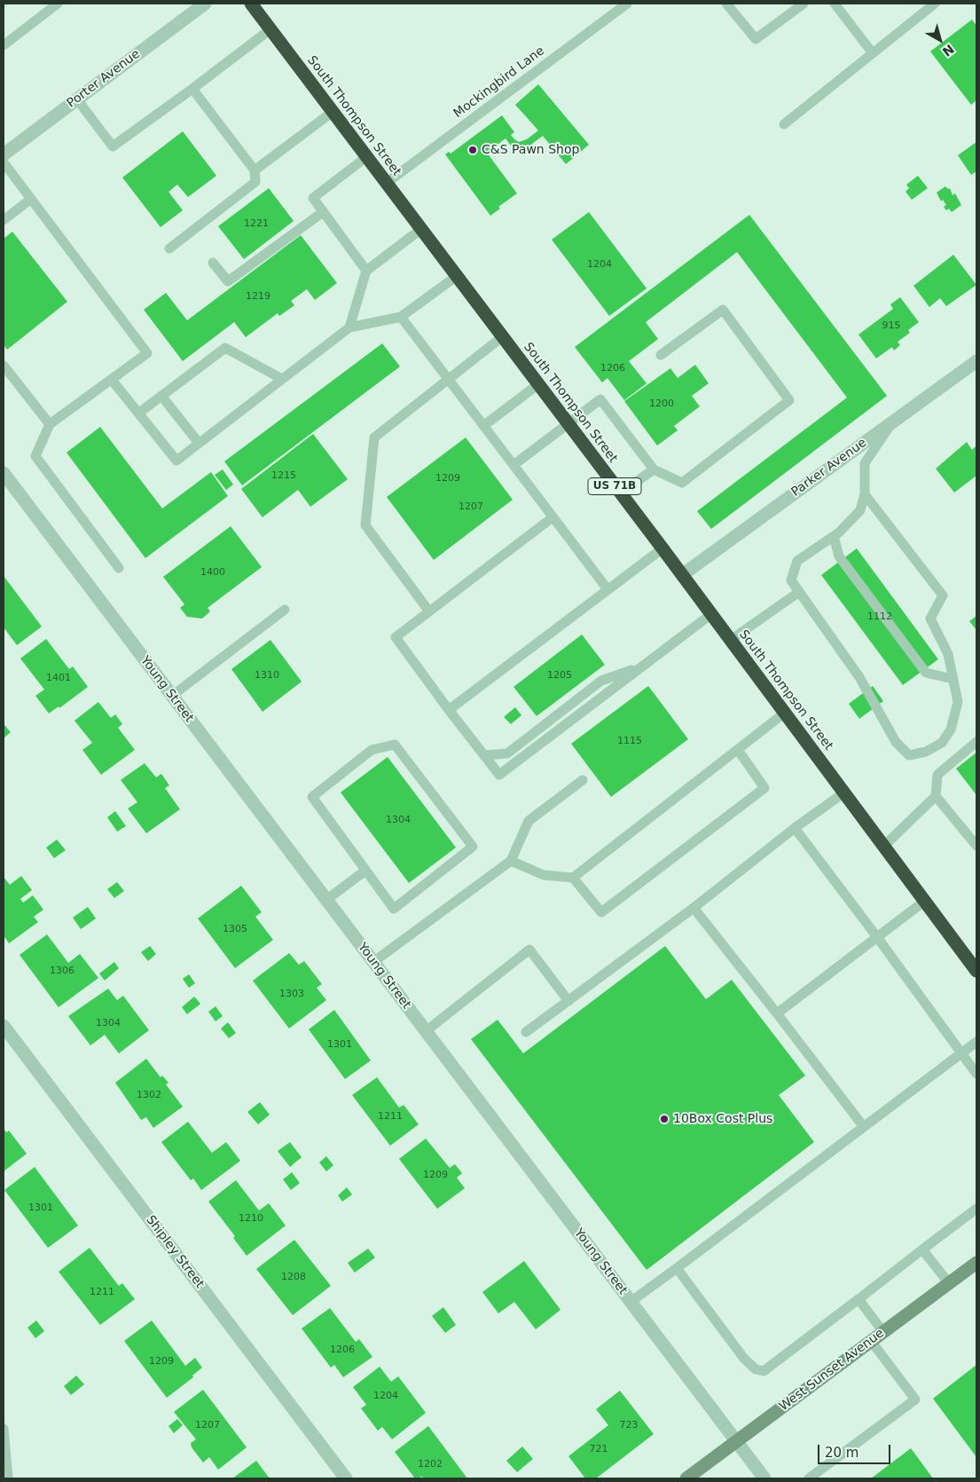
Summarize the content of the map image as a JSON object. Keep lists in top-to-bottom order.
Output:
{
  "streets": {
    "highway": ["South Thompson Street", "US 71B"],
    "street": [
      "Porter Avenue",
      "Parker Avenue",
      "Young Street",
      "Shipley Street",
      "West Sunset Avenue"
    ],
    "lane": ["Mockingbird Lane"]
  },
  "crossings": [
    ["Mockingbird Lane", "South Thompson Street"],
    ["South Thompson Street", "Parker Avenue"],
    ["Young Street", "West Sunset Avenue"]
  ],
  "places": ["C&S Pawn Shop", "10Box Cost Plus"],
  "house_numbers": [
    "1221",
    "1204",
    "1219",
    "915",
    "1206",
    "1200",
    "1215",
    "1209",
    "1207",
    "1400",
    "1112",
    "1310",
    "1205",
    "1401",
    "1115",
    "1304",
    "1305",
    "1306",
    "1303",
    "1304",
    "1301",
    "1302",
    "1211",
    "1209",
    "1301",
    "1210",
    "1208",
    "1211",
    "1206",
    "1209",
    "1204",
    "1207",
    "723",
    "721",
    "1202"
  ],
  "scale_bar": "20 m",
  "north": "bottom right"
}
